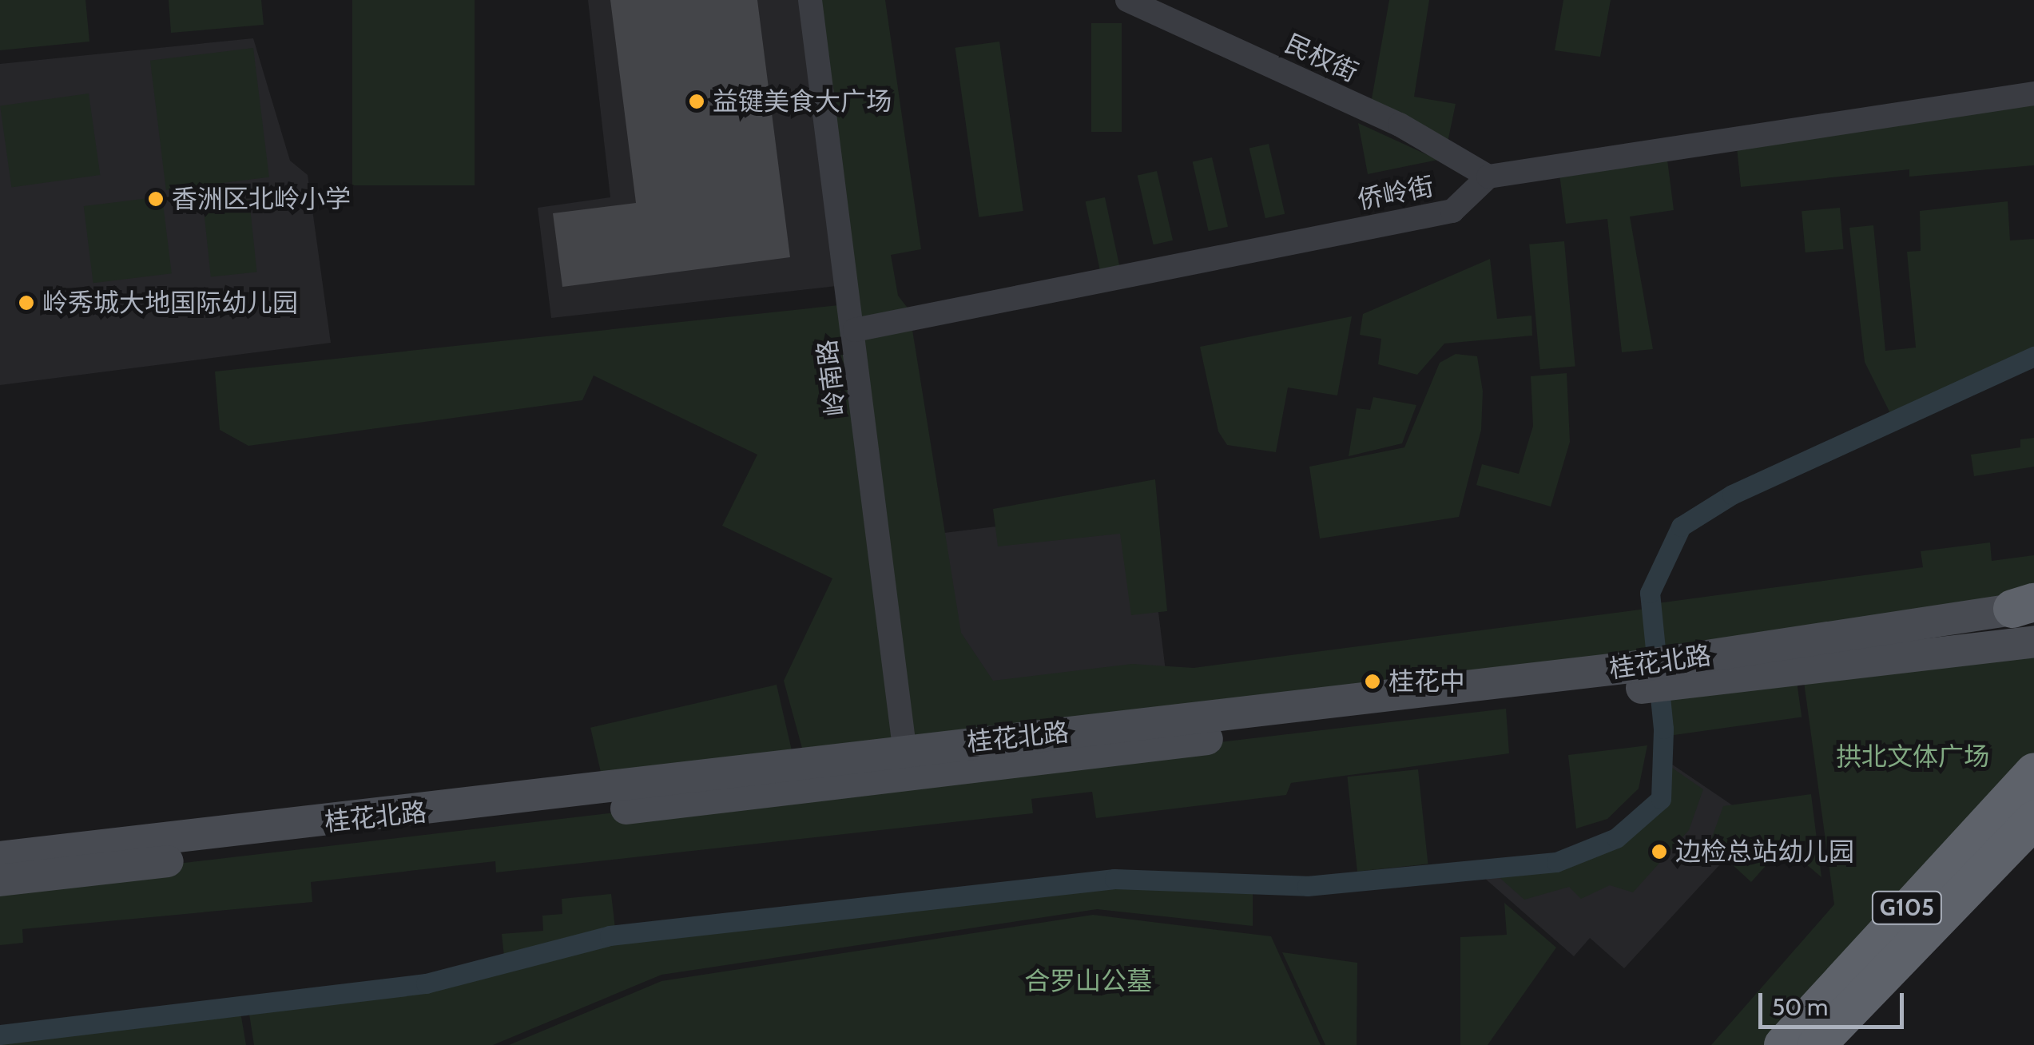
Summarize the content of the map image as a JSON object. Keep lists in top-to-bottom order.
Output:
{
  "streets": {
    "highway": ["G105"],
    "main road": ["桂花北路"],
    "street": ["民权街", "侨岭街", "岭南路"]
  },
  "crossings": [
    ["民权街", "侨岭街"],
    ["侨岭街", "岭南路"],
    ["岭南路", "桂花北路"]
  ],
  "parks": ["拱北文体广场", "合罗山公墓"],
  "places": [
    "益键美食大广场",
    "香洲区北岭小学",
    "岭秀城大地国际幼儿园",
    "桂花中",
    "边检总站幼儿园"
  ],
  "scale_bar": "50 m"
}
